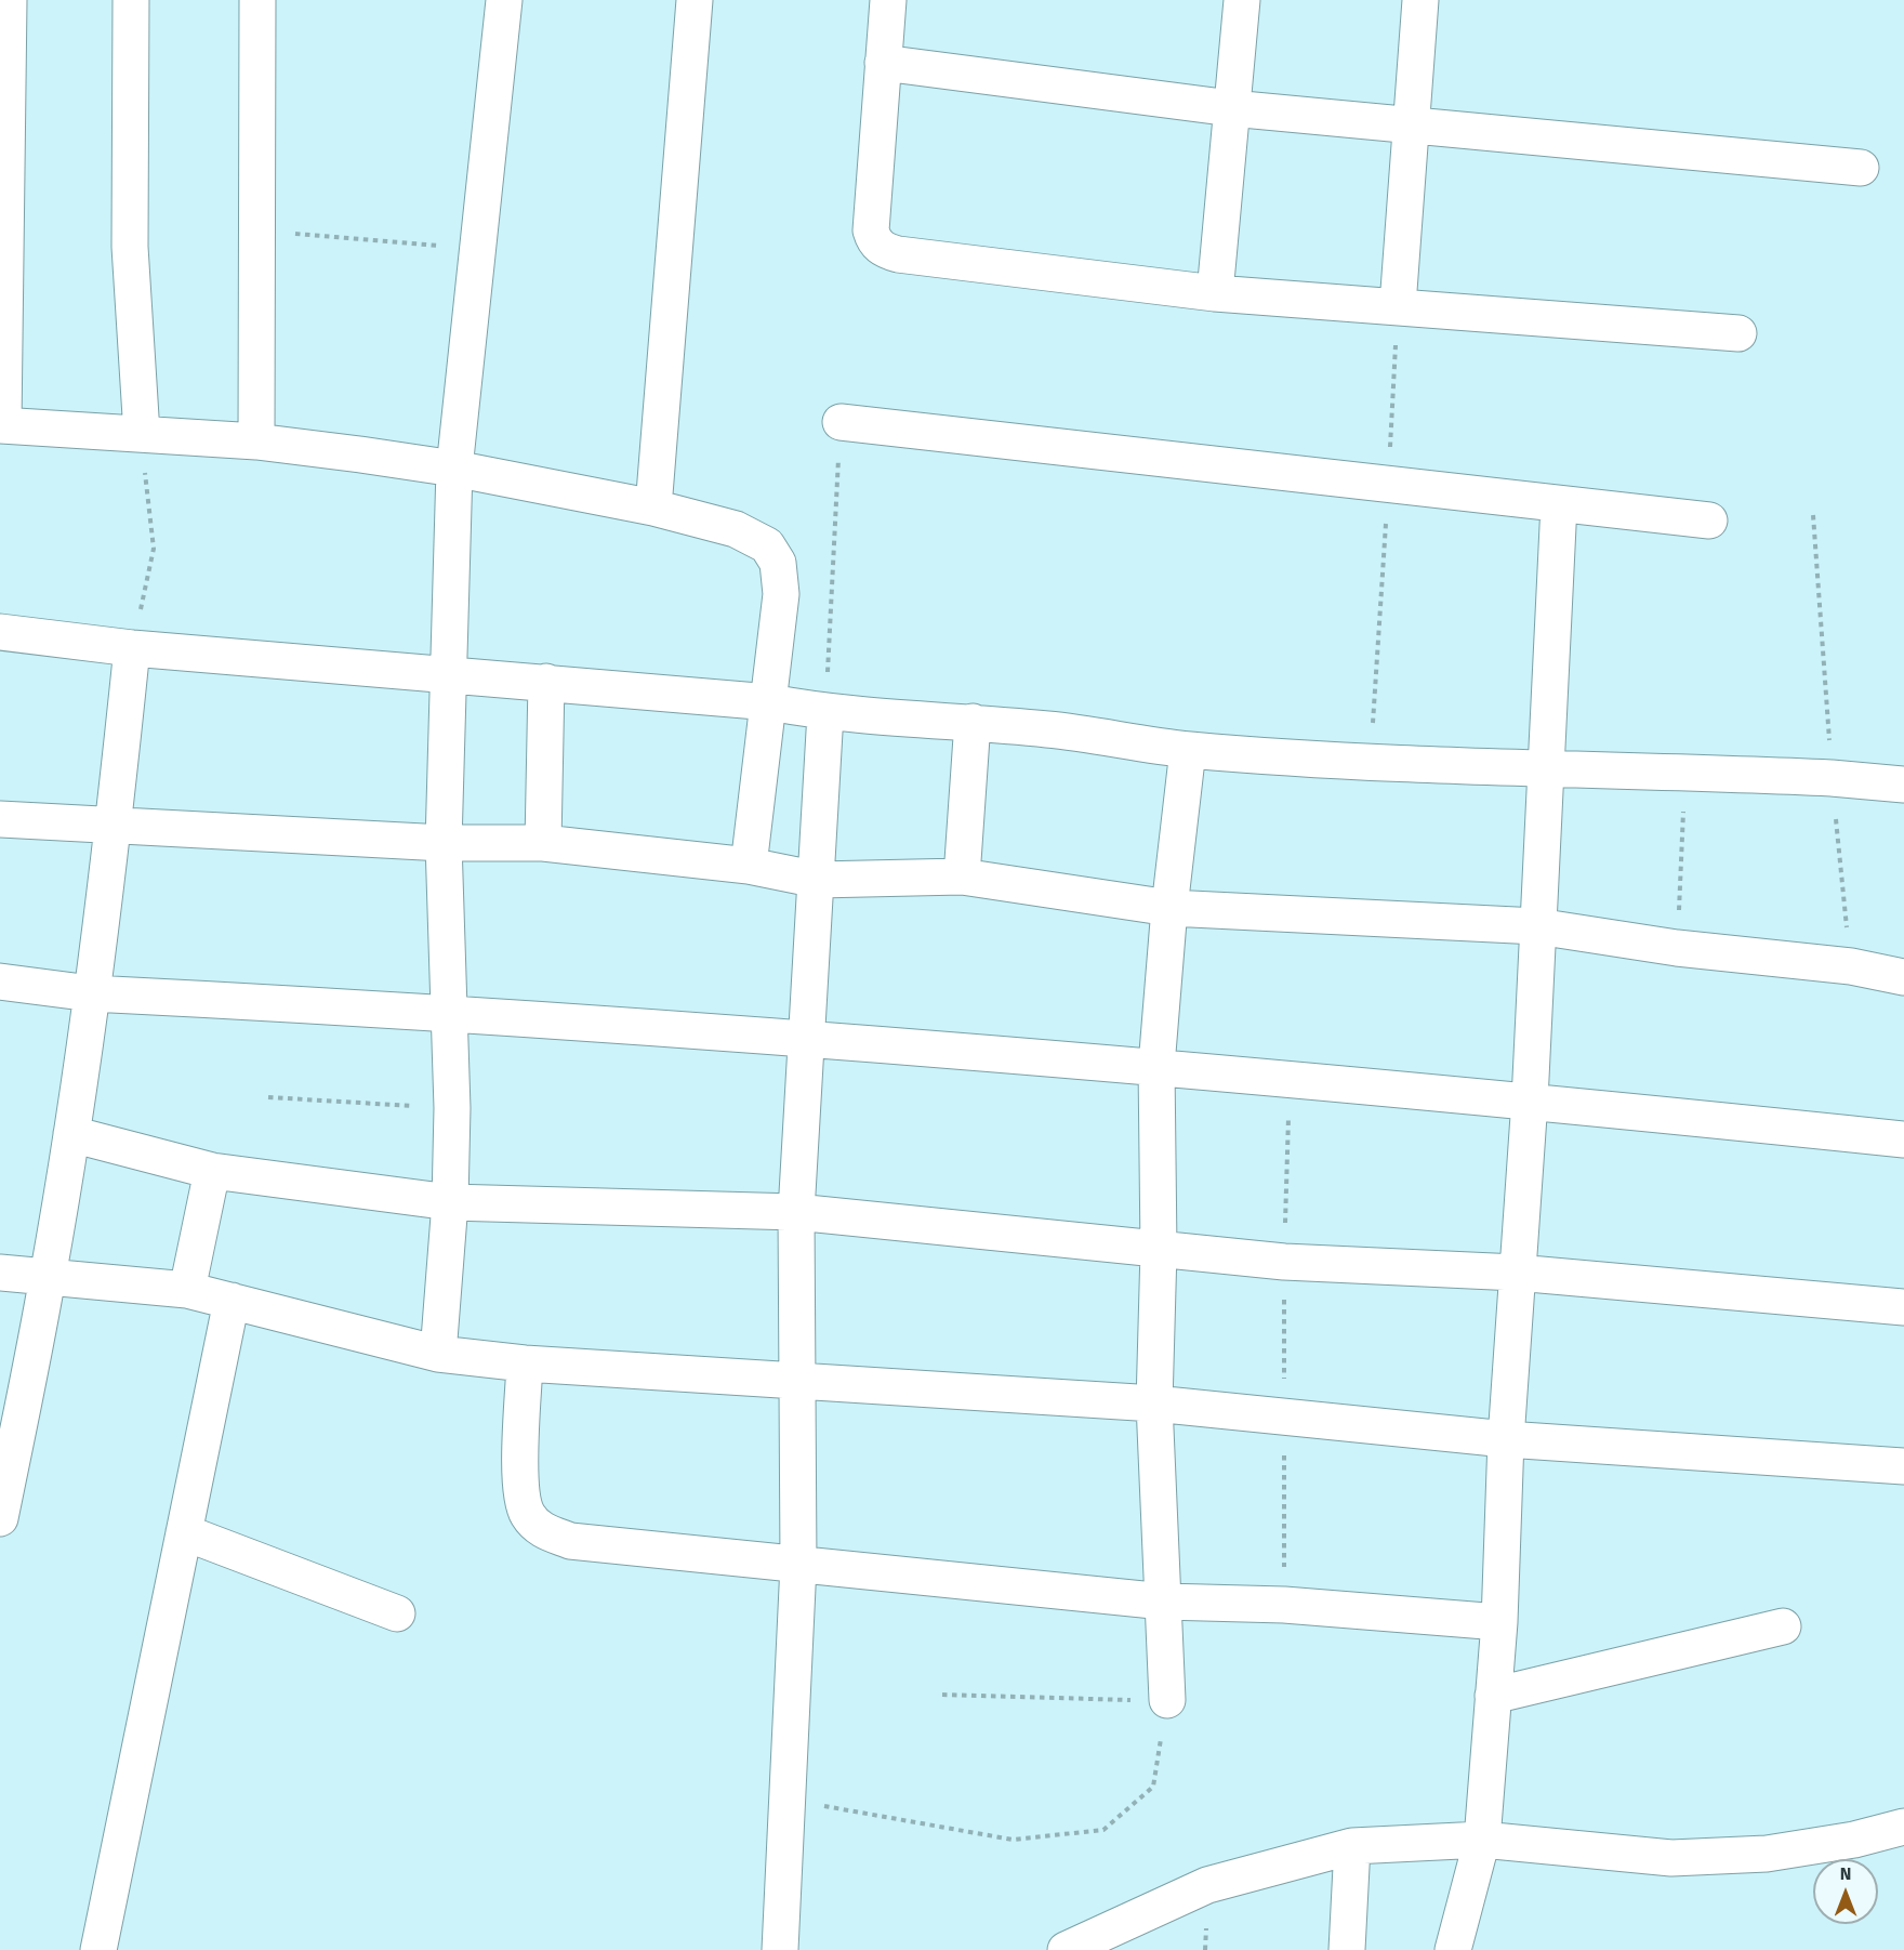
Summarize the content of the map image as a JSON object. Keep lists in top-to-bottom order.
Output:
{
  "north": "top"
}
